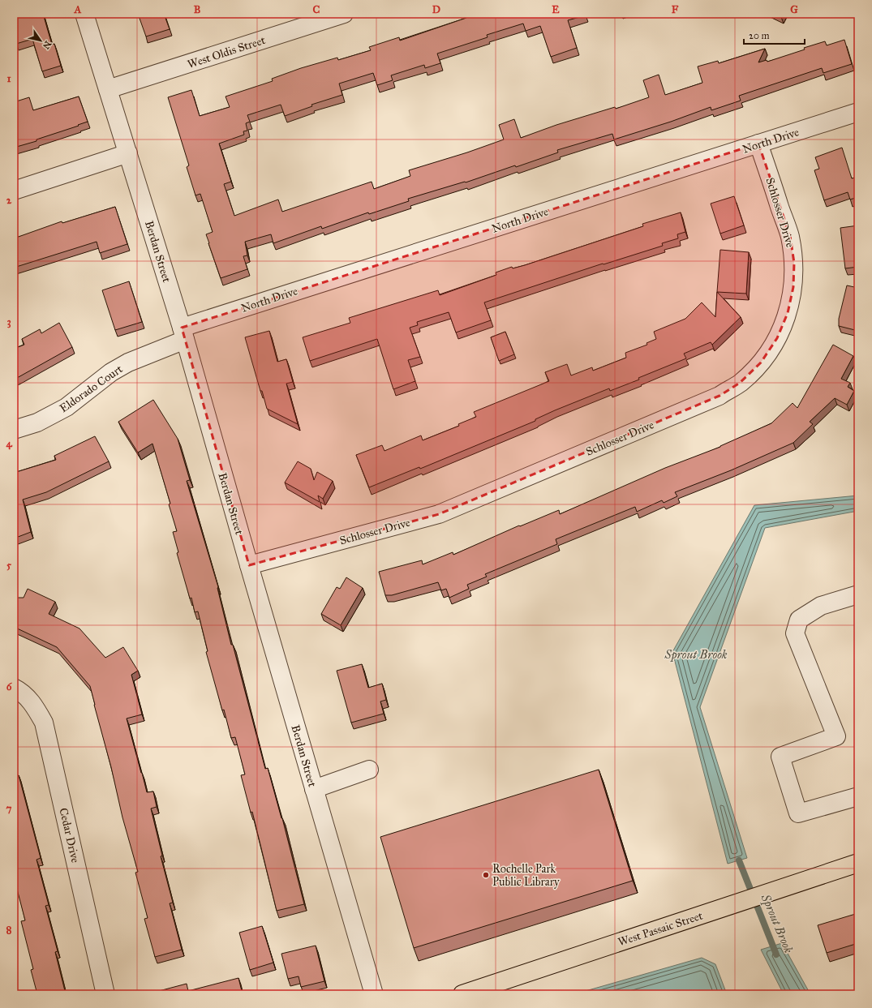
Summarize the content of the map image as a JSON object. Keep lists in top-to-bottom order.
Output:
{
  "streets": {
    "main road": ["West Passaic Street"],
    "street": [
      "West Oldis Street",
      "North Drive",
      "Schlosser Drive",
      "Berdan Street",
      "Eldorado Court",
      "Cedar Drive"
    ]
  },
  "crossings": [
    ["West Oldis Street", "Berdan Street"],
    ["North Drive", "Schlosser Drive"],
    ["North Drive", "Berdan Street"],
    ["North Drive", "Eldorado Court"],
    ["Schlosser Drive", "Berdan Street"],
    ["Berdan Street", "Eldorado Court"]
  ],
  "water": ["Sprout Brook"],
  "places": ["Rochelle Park Public Library"],
  "scale_bar": "20 m",
  "north": "bottom right",
  "grid": {
    "columns": [
      "A",
      "B",
      "C",
      "D",
      "E",
      "F",
      "G"
    ],
    "rows": [
      "1",
      "2",
      "3",
      "4",
      "5",
      "6",
      "7",
      "8"
    ]
  }
}
